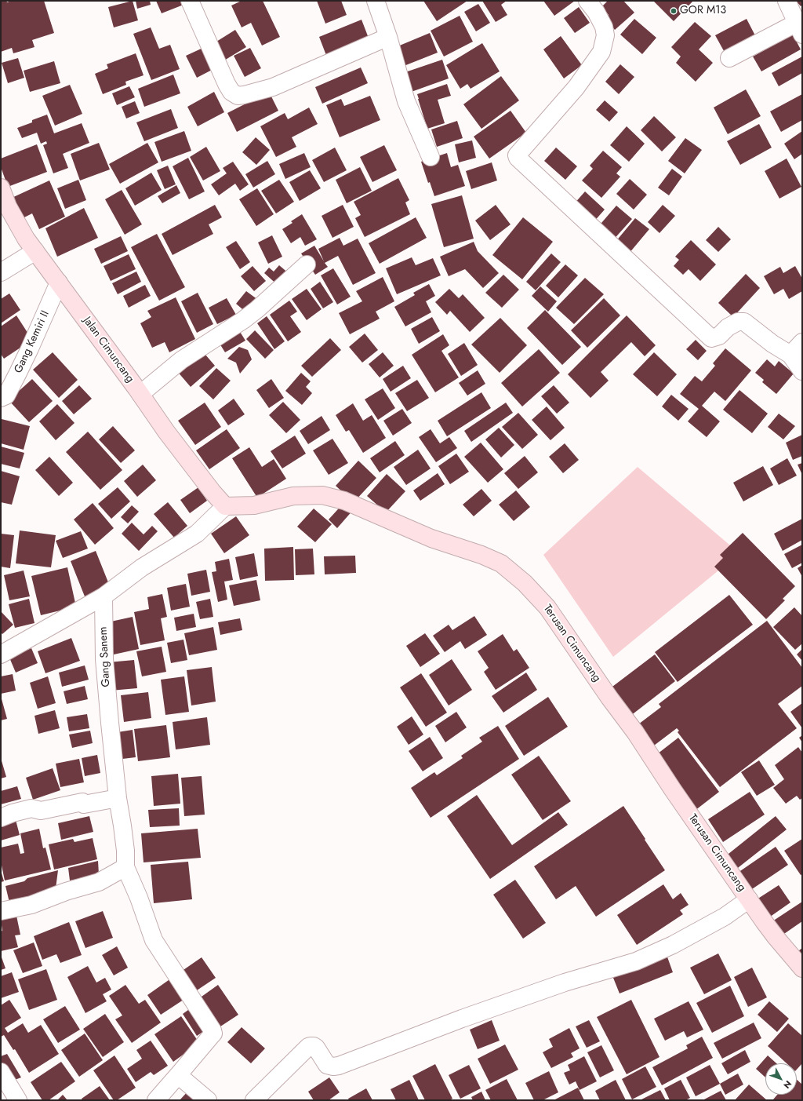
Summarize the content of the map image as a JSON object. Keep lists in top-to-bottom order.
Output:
{
  "streets": {
    "street": [
      "Gang Kemiri II",
      "Jalan Cimuncang",
      "Terusan Cimuncang",
      "Gang Sanem"
    ]
  },
  "crossings": [
    ["Gang Kemiri II", "Jalan Cimuncang"],
    ["Jalan Cimuncang", "Terusan Cimuncang"]
  ],
  "places": ["GOR M13"],
  "north": "bottom right"
}
